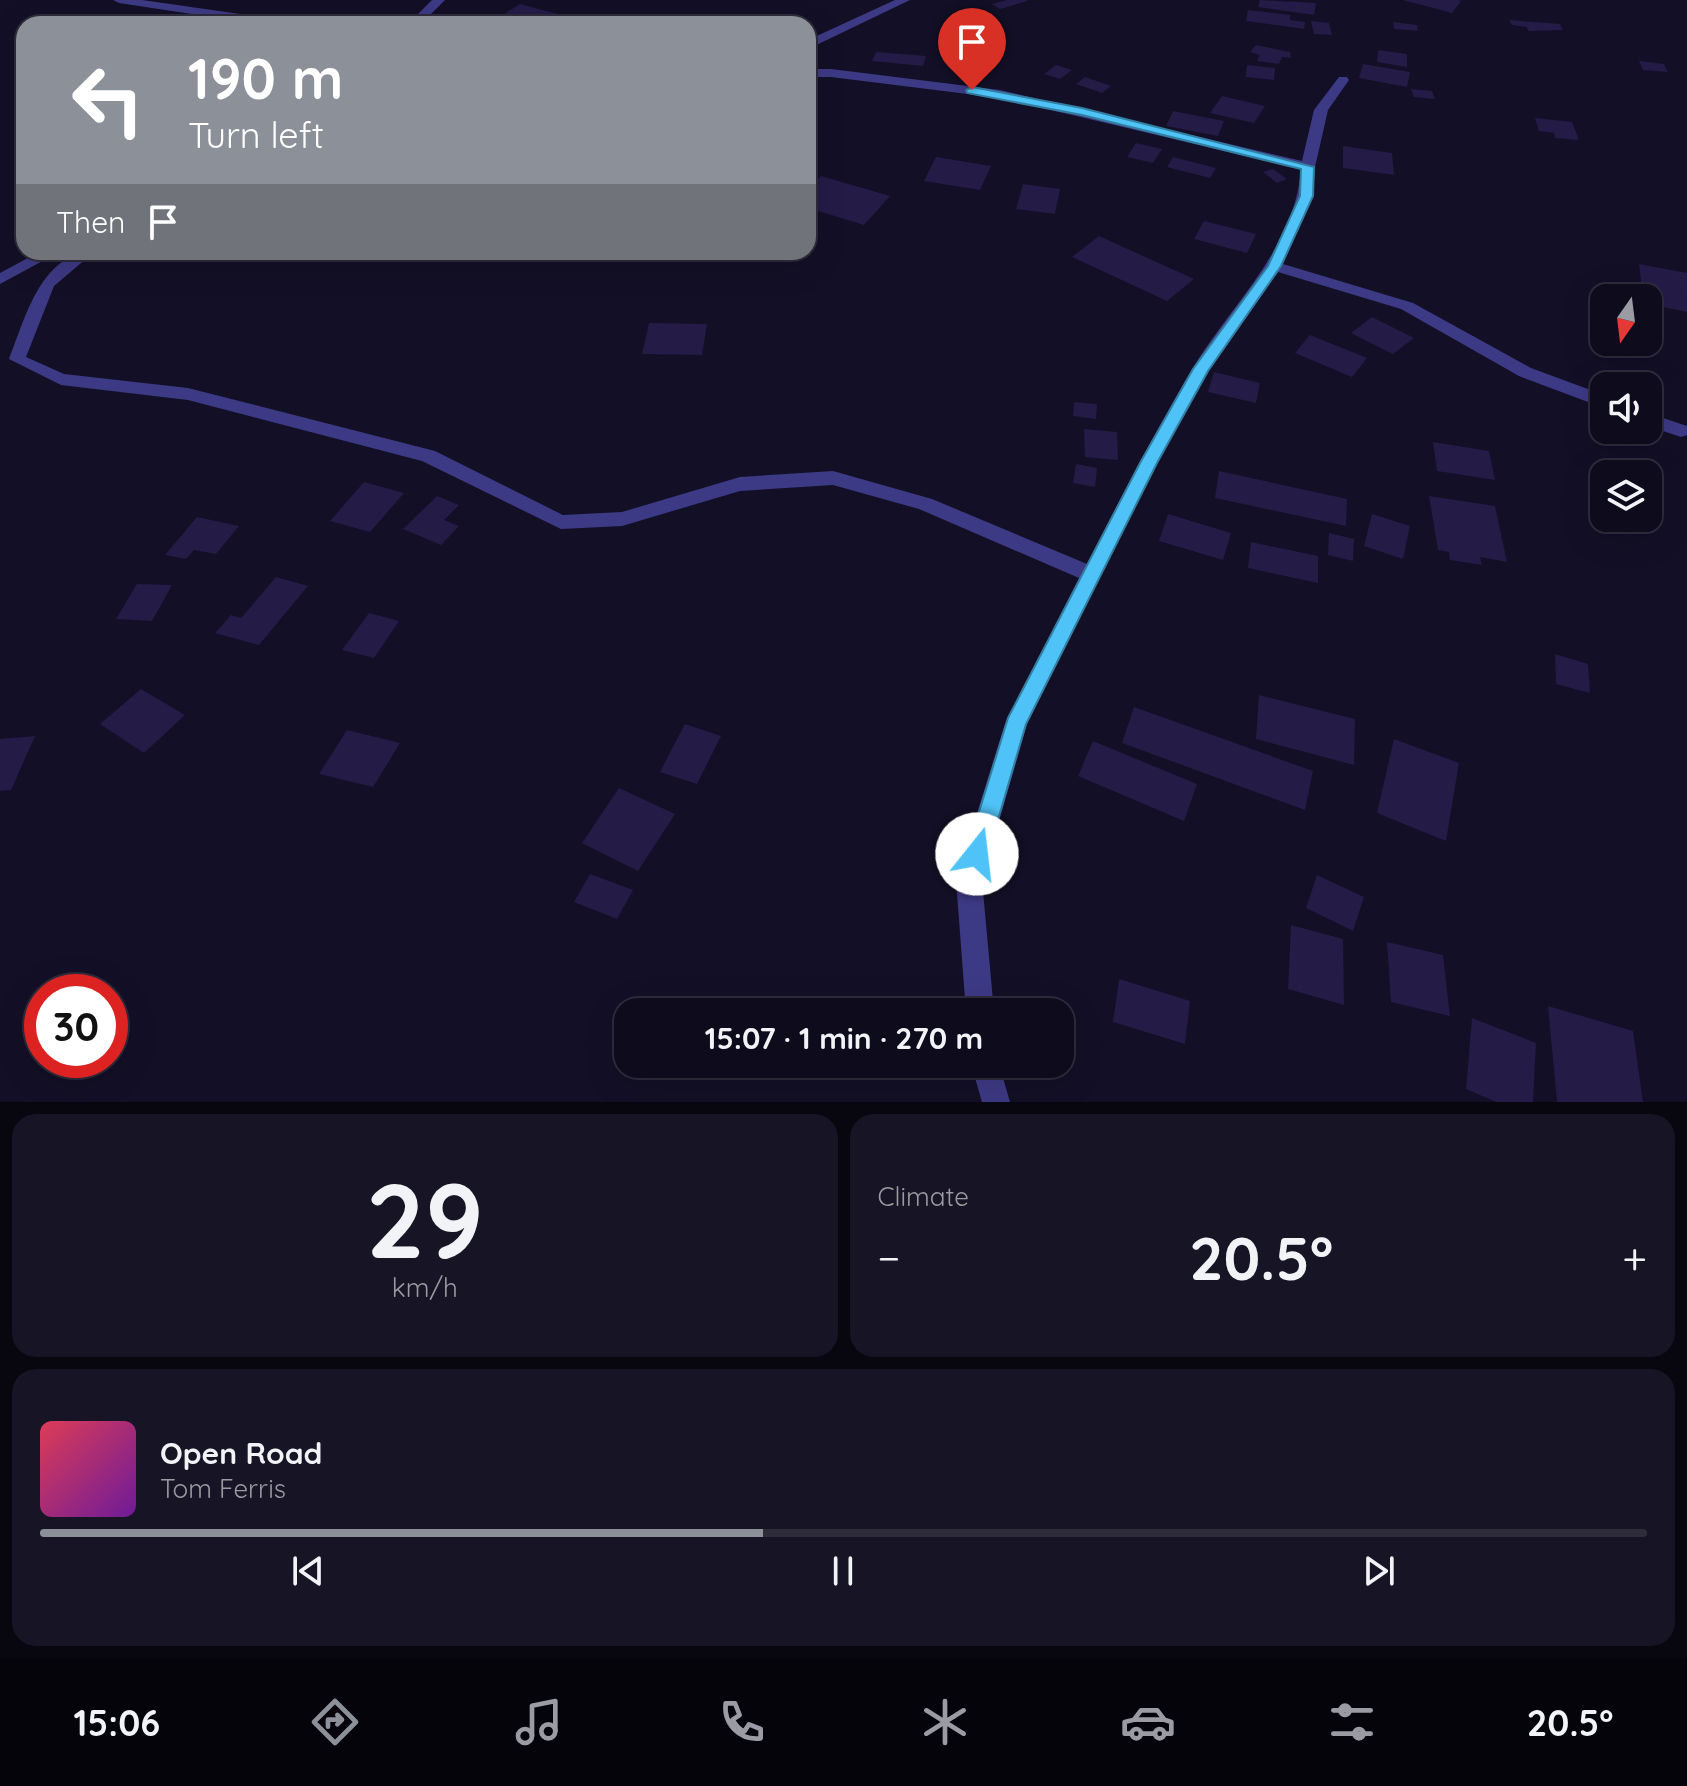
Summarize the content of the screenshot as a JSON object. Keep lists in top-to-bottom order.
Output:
{
  "north": "bottom",
  "page": {
    "turn": ["190 m", "Turn left"],
    "then": "Then",
    "limit": "30",
    "trip": "15:07 · 1 min · 270 m",
    "tile": [
      ["29", "km/h"],
      "Climate"
    ],
    "heat": ["−", "20.5°", "+"],
    "song": ["Open Road", "Tom Ferris"],
    "tabs": ["15:06", "20.5°"]
  }
}
